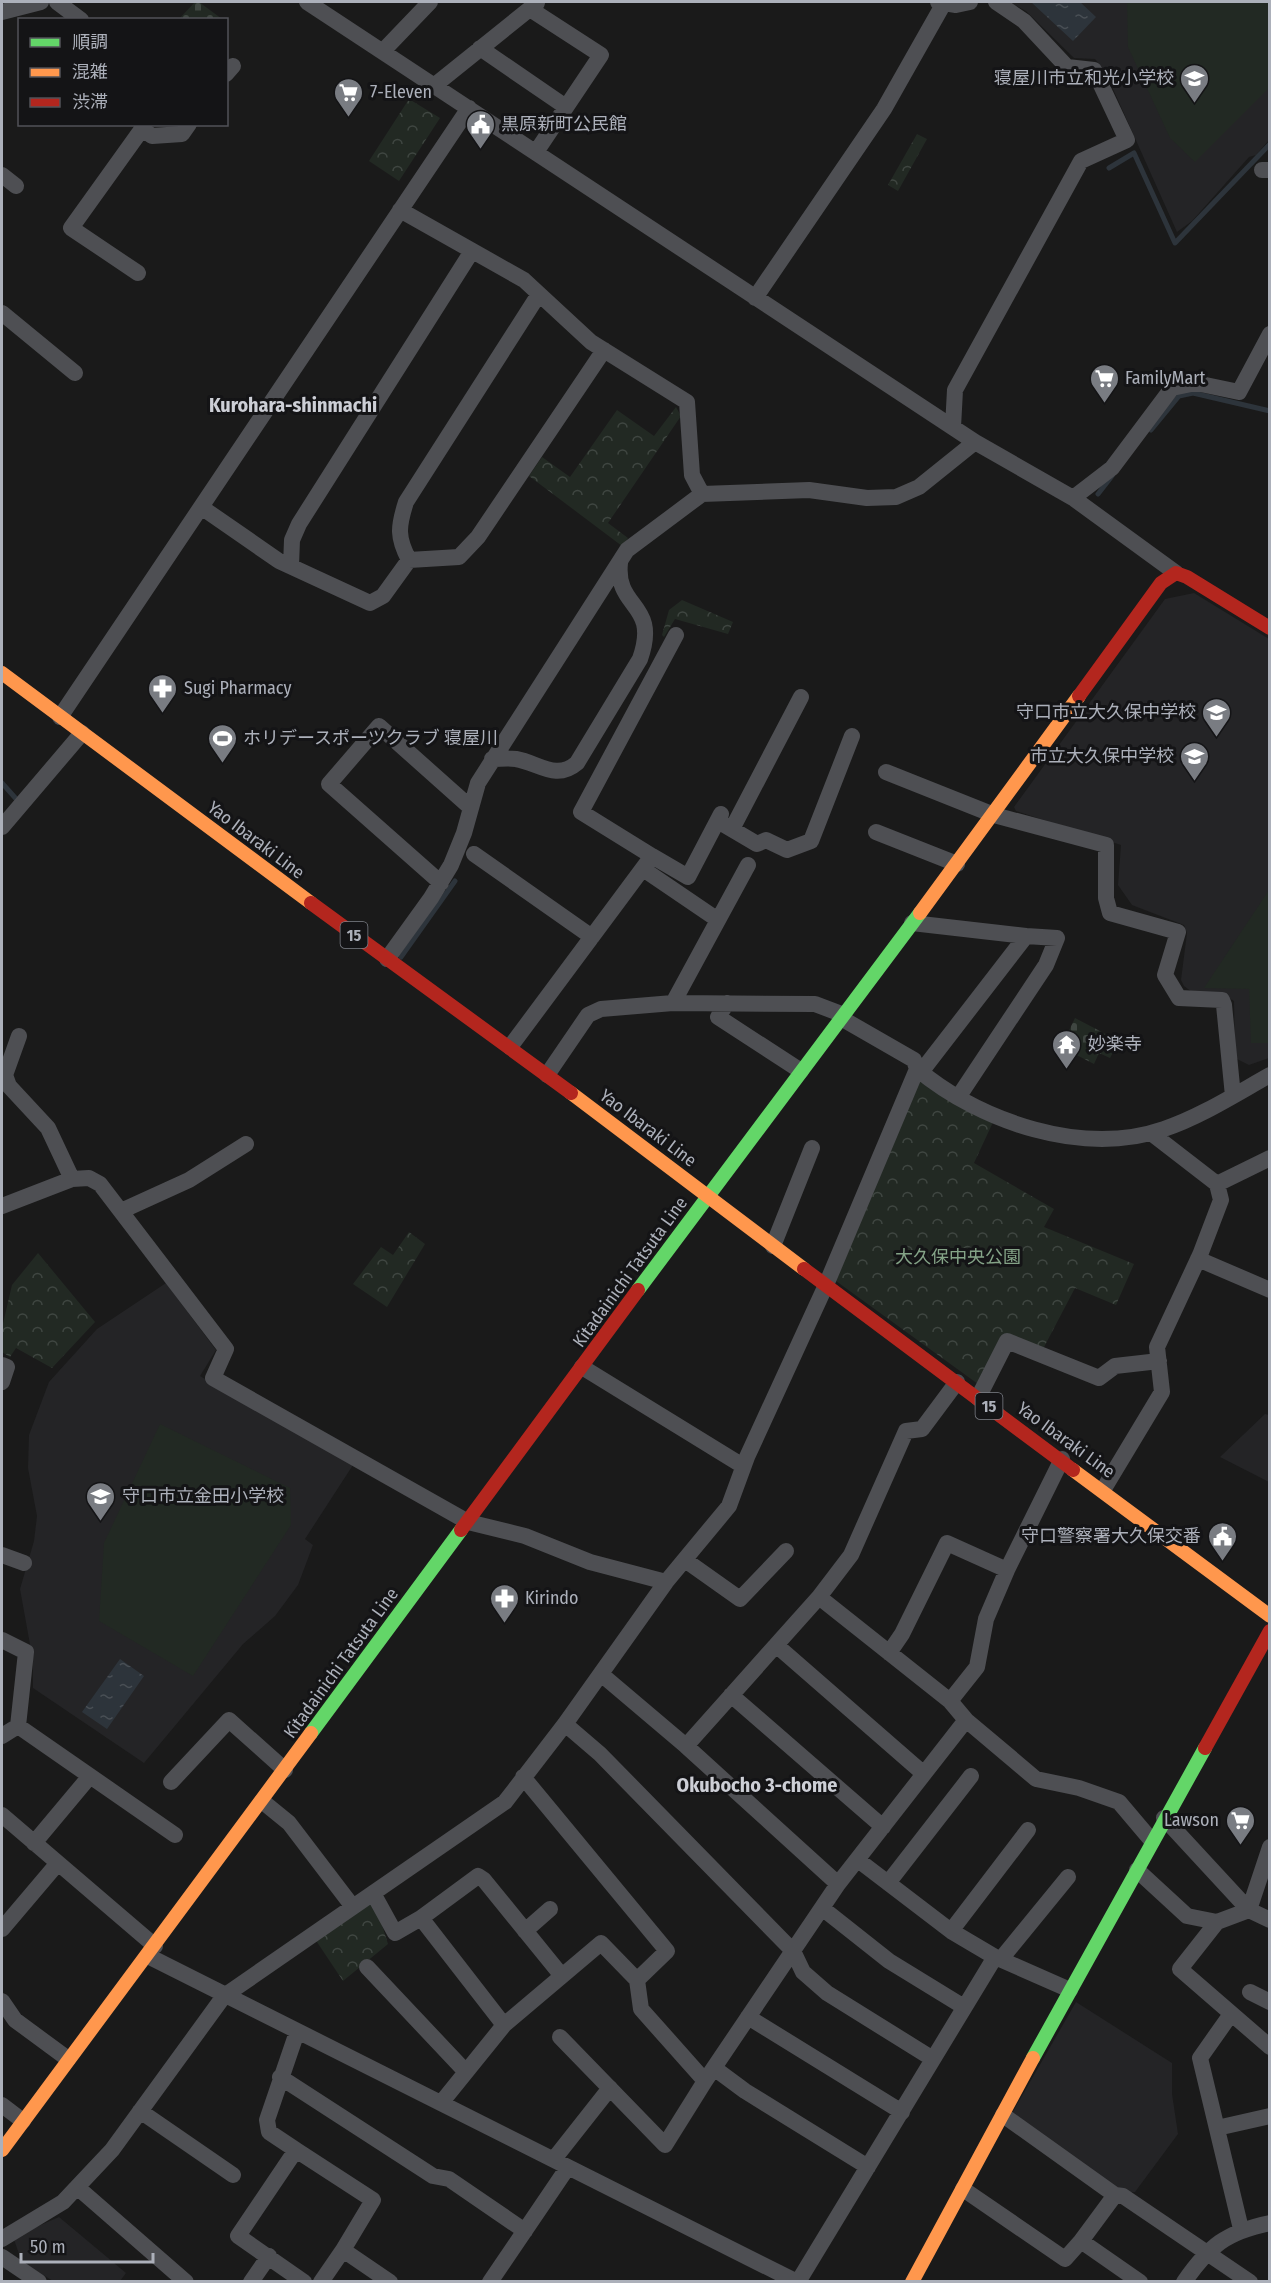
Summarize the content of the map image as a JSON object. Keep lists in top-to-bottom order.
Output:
{
  "streets": {
    "main road": ["Yao Ibaraki Line", "15", "Kitadainichi Tatsuta Line"]
  },
  "crossings": [
    ["Yao Ibaraki Line", "Kitadainichi Tatsuta Line"]
  ],
  "districts": ["Kurohara-shinmachi", "Okubocho 3-chome"],
  "parks": ["大久保中央公園"],
  "places": {
    "school or university": [
      "寝屋川市立和光小学校",
      "守口市立大久保中学校",
      "市立大久保中学校",
      "守口市立金田小学校"
    ],
    "supermarket": ["7-Eleven", "FamilyMart", "Lawson"],
    "public building": ["黒原新町公民館", "守口警察署大久保交番"],
    "pharmacy": ["Sugi Pharmacy", "Kirindo"],
    "sports": ["ホリデースポーツクラブ 寝屋川"],
    "temple": ["妙楽寺"]
  },
  "legend": ["順調", "混雑", "渋滞"],
  "scale_bar": "50 m"
}
